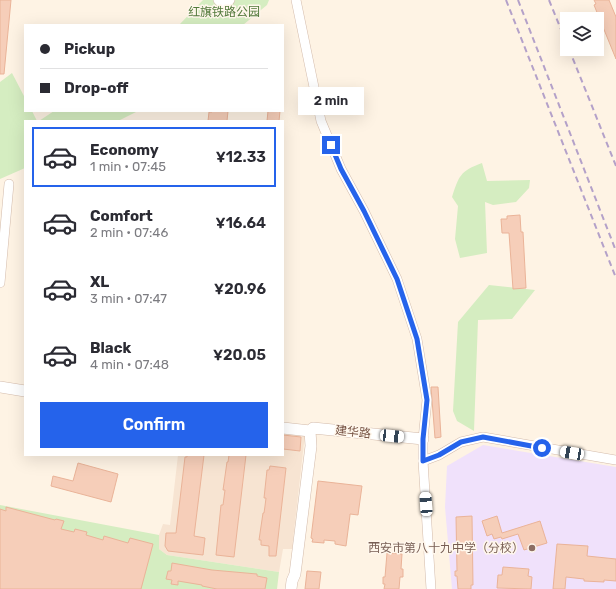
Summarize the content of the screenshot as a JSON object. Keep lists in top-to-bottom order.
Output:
{
  "streets": {
    "street": ["建华路"]
  },
  "parks": ["红旗铁路公园"],
  "places": ["西安市第八十九中学（分校）"],
  "page": {
    "banner": ["Pickup", "Drop-off"],
    "bubble": "2 min",
    "list": [
      {
        "name": "Economy",
        "note": "1 min · 07:45",
        "value": "¥12.33"
      },
      {
        "name": "Comfort",
        "note": "2 min · 07:46",
        "value": "¥16.64"
      },
      {
        "name": "XL",
        "note": "3 min · 07:47",
        "value": "¥20.96"
      },
      {
        "name": "Black",
        "note": "4 min · 07:48",
        "value": "¥20.05"
      }
    ],
    "buttons": "Confirm"
  }
}
